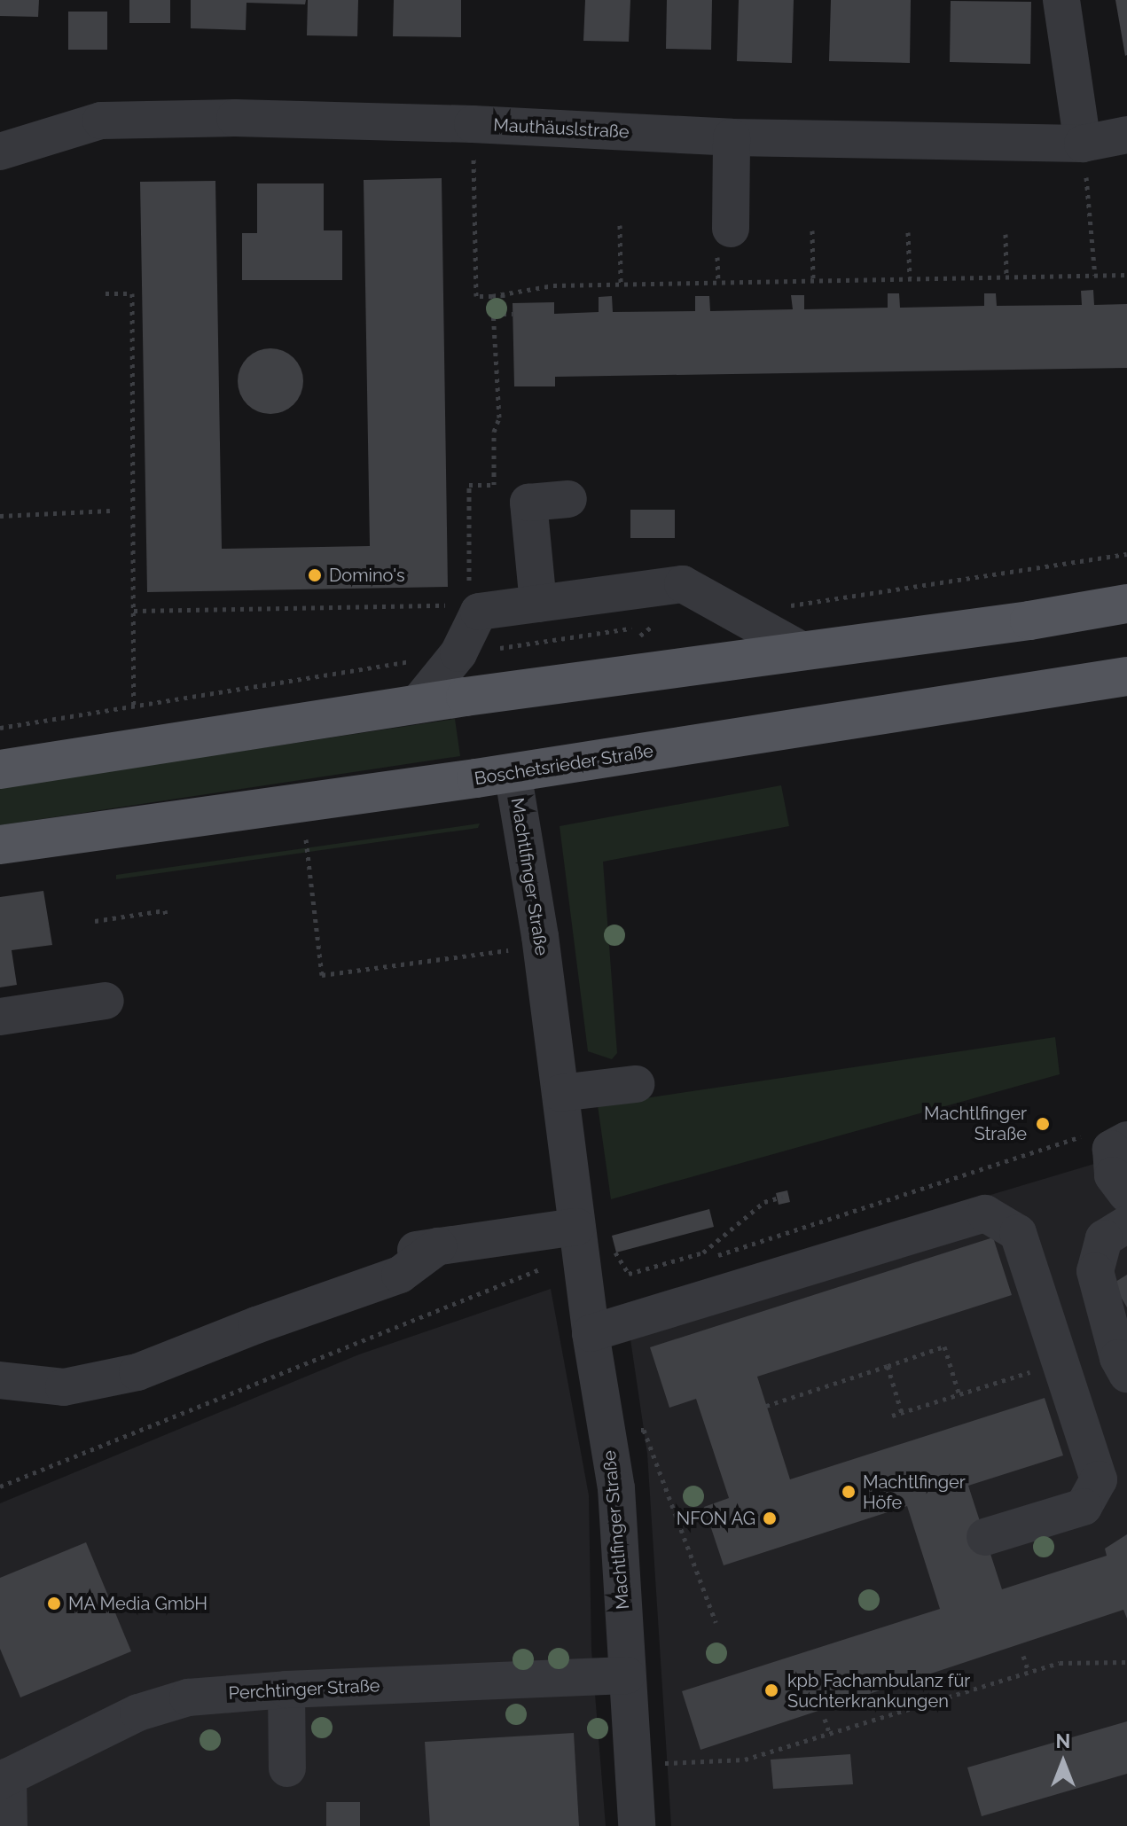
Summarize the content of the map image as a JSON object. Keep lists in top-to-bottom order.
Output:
{
  "streets": {
    "main road": ["Boschetsrieder Straße"],
    "street": ["Mauthäuslstraße", "Machtlfinger Straße", "Perchtinger Straße"]
  },
  "crossings": [
    ["Boschetsrieder Straße", "Machtlfinger Straße"],
    ["Machtlfinger Straße", "Perchtinger Straße"]
  ],
  "places": [
    "Domino's",
    "Machtlfinger Straße",
    "Machtlfinger Höfe",
    "NFON AG",
    "MA Media GmbH",
    "kpb Fachambulanz für Suchterkrankungen"
  ],
  "north": "top"
}
